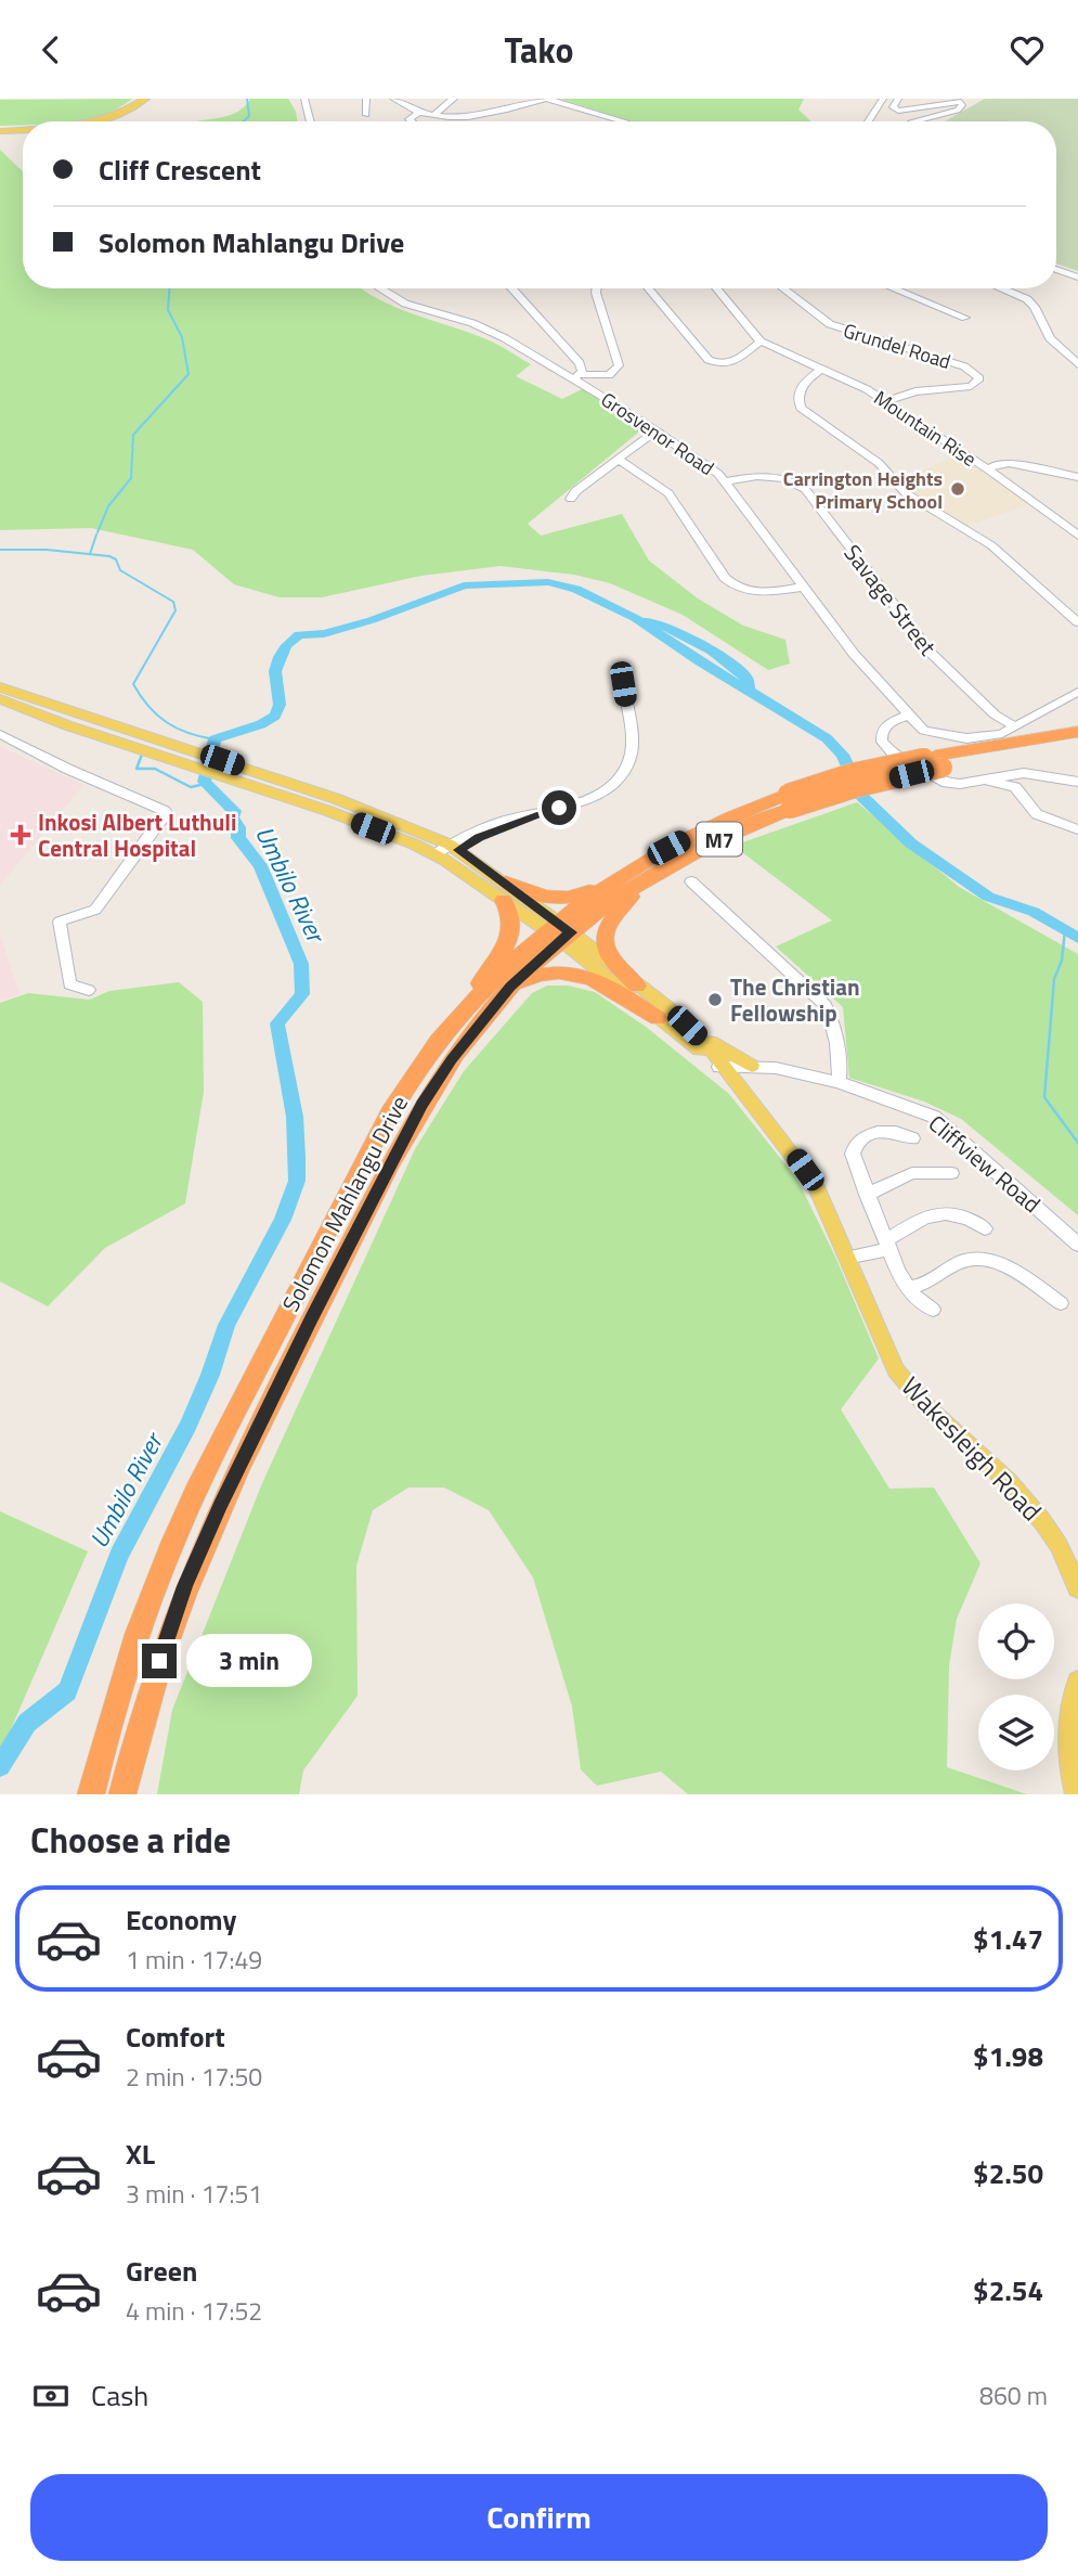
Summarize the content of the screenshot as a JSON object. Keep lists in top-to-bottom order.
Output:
{
  "streets": {
    "highway": ["M7", "Solomon Mahlangu Drive"],
    "main road": ["Wakesleigh Road"],
    "street": [
      "Grundel Road",
      "Mountain Rise",
      "Grosvenor Road",
      "Savage Street",
      "Cliffview Road"
    ]
  },
  "crossings": [
    ["Grundel Road", "Mountain Rise"],
    ["Grosvenor Road", "Savage Street"],
    ["Cliffview Road", "Wakesleigh Road"],
    ["Solomon Mahlangu Drive", "Wakesleigh Road"]
  ],
  "water": ["Umbilo River"],
  "places": {
    "other": ["Carrington Heights Primary School", "The Christian Fellowship"],
    "health": ["Inkosi Albert Luthuli Central Hospital"]
  },
  "page": {
    "header": "Tako",
    "banner": ["Cliff Crescent", "Solomon Mahlangu Drive"],
    "bubble": "3 min",
    "heading": "Choose a ride",
    "list": [
      {
        "name": "Economy",
        "note": "1 min · 17:49",
        "value": "$1.47"
      },
      {
        "name": "Comfort",
        "note": "2 min · 17:50",
        "value": "$1.98"
      },
      {
        "name": "XL",
        "note": "3 min · 17:51",
        "value": "$2.50"
      },
      {
        "name": "Green",
        "note": "4 min · 17:52",
        "value": "$2.54"
      }
    ],
    "pay": ["Cash", "860 m"],
    "buttons": "Confirm"
  }
}
